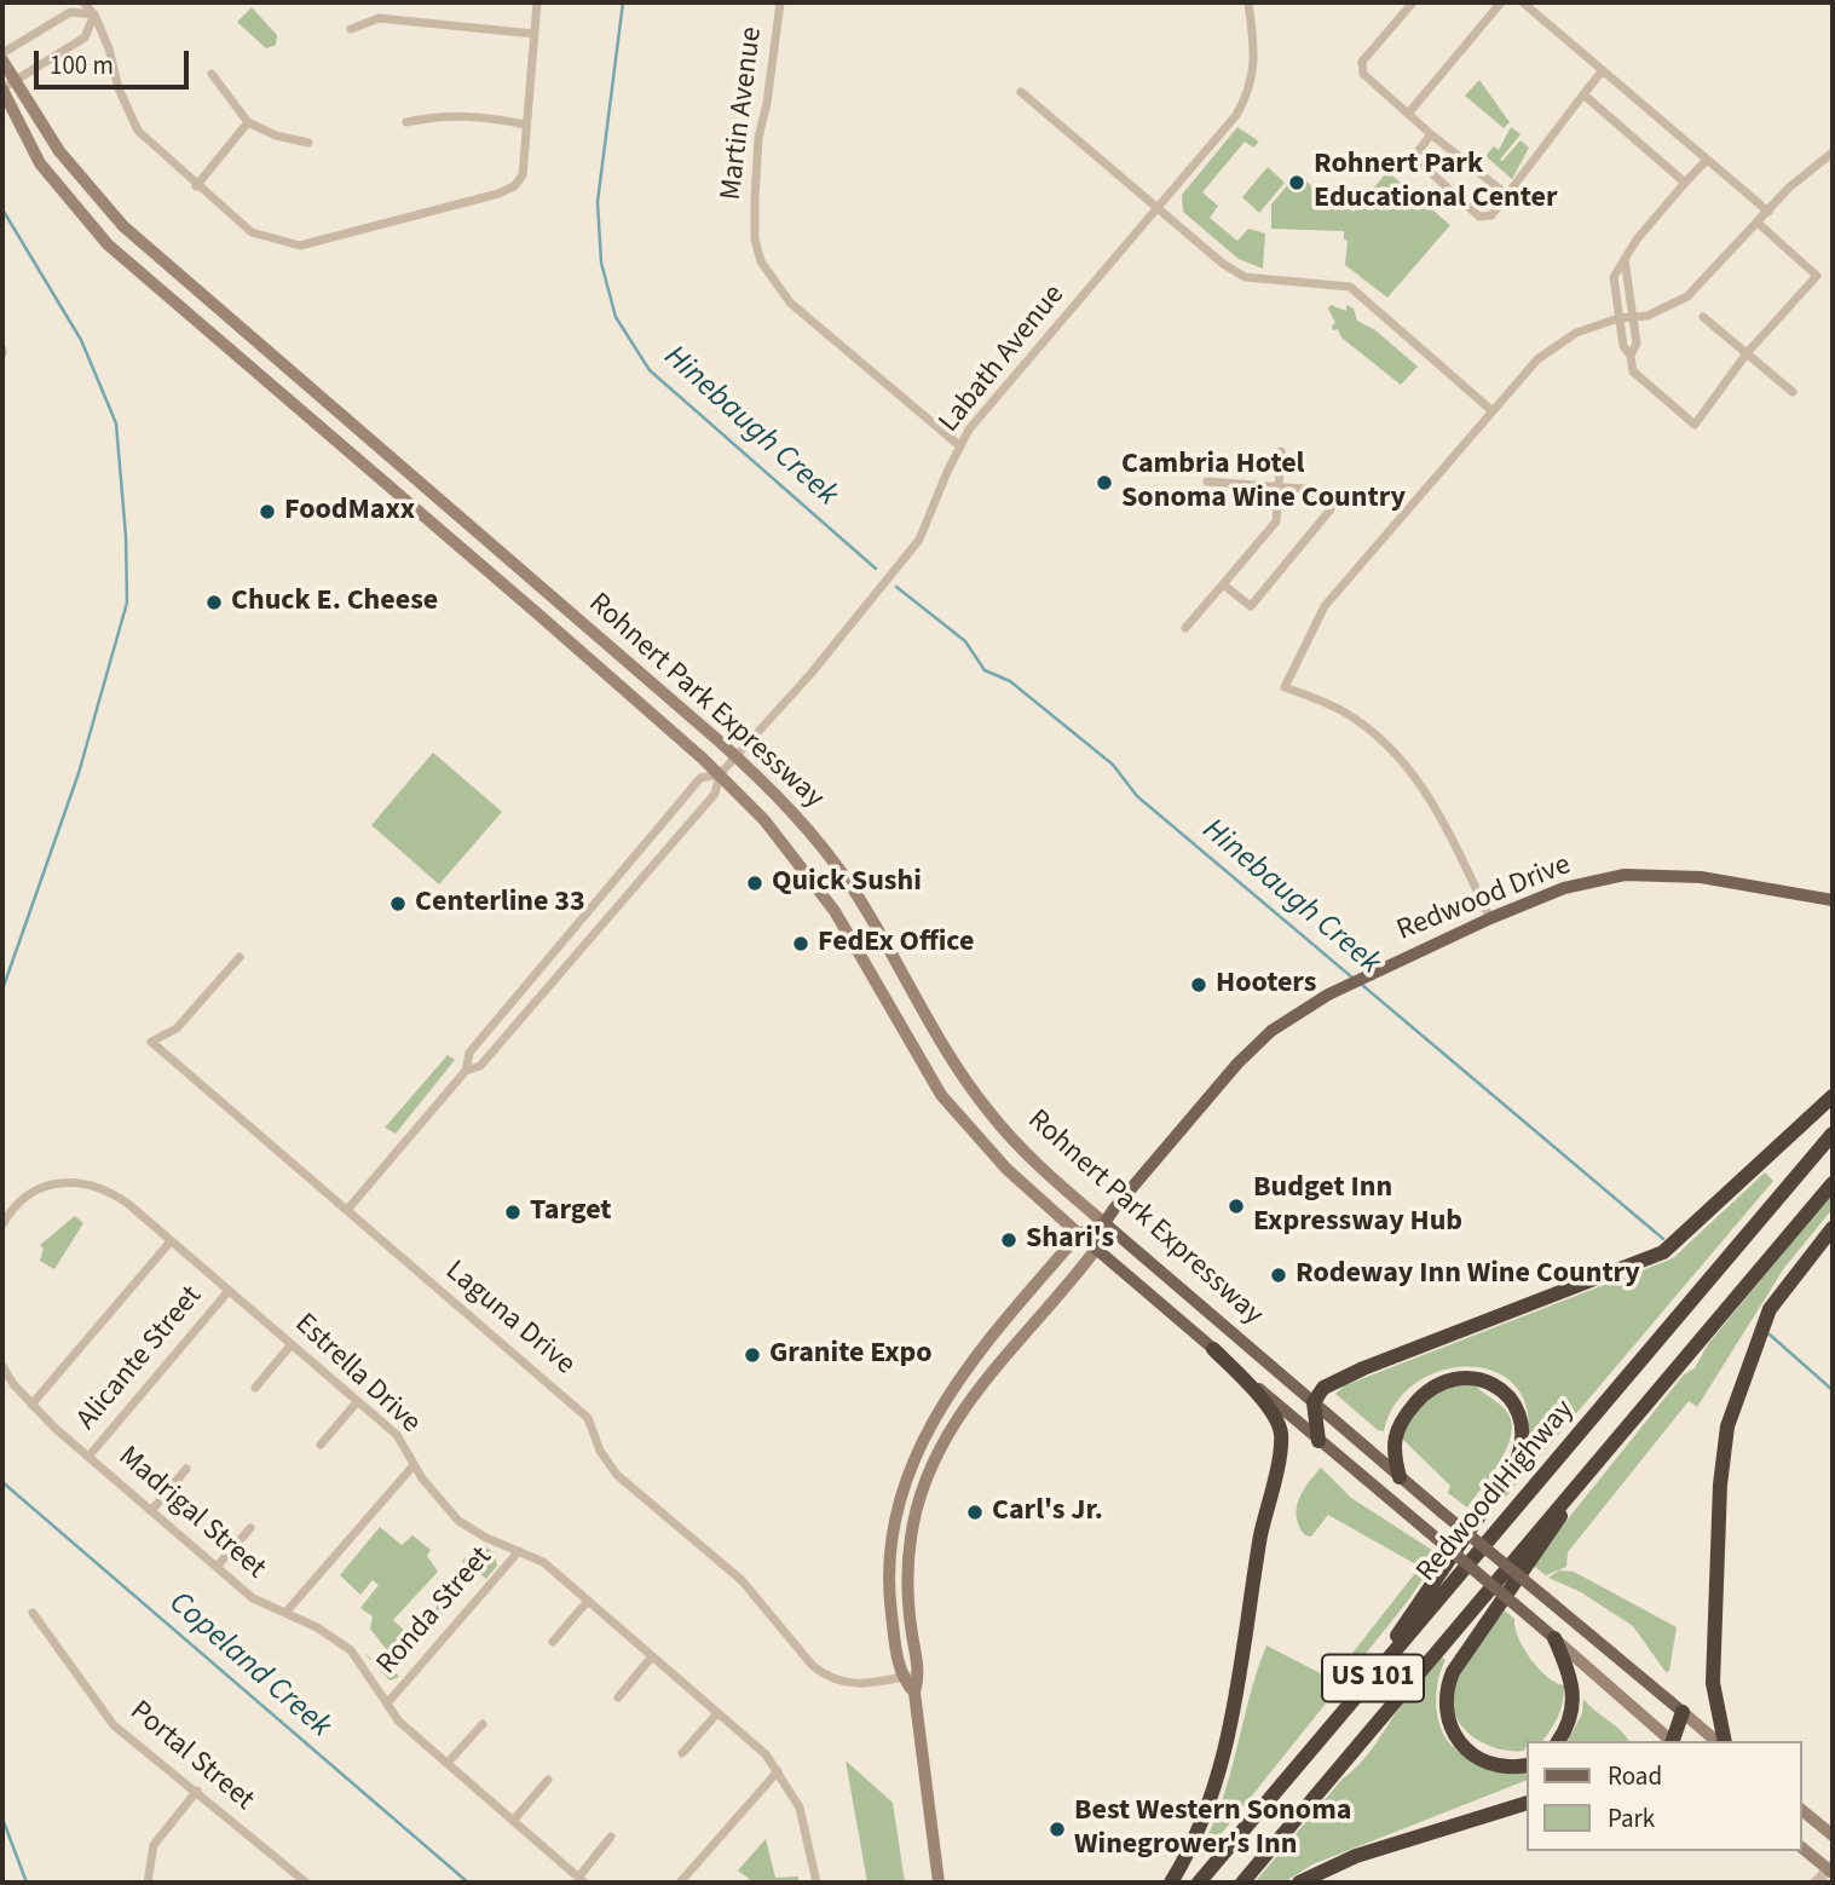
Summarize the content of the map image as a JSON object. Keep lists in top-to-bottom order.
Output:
{
  "streets": {
    "highway": ["Redwood Highway", "US 101"],
    "main road": ["Rohnert Park Expressway", "Redwood Drive"],
    "street": [
      "Martin Avenue",
      "Labath Avenue",
      "Laguna Drive",
      "Alicante Street",
      "Estrella Drive",
      "Madrigal Street",
      "Ronda Street",
      "Portal Street"
    ]
  },
  "crossings": [
    ["Martin Avenue", "Labath Avenue"],
    ["Labath Avenue", "Rohnert Park Expressway"],
    ["Labath Avenue", "Laguna Drive"],
    ["Rohnert Park Expressway", "Redwood Drive"],
    ["Redwood Drive", "Laguna Drive"],
    ["Alicante Street", "Estrella Drive"],
    ["Alicante Street", "Madrigal Street"],
    ["Estrella Drive", "Ronda Street"],
    ["Madrigal Street", "Ronda Street"]
  ],
  "water": ["Hinebaugh Creek", "Copeland Creek"],
  "places": [
    "Rohnert Park Educational Center",
    "Cambria Hotel Sonoma Wine Country",
    "FoodMaxx",
    "Chuck E. Cheese",
    "Quick Sushi",
    "Centerline 33",
    "FedEx Office",
    "Hooters",
    "Budget Inn Expressway Hub",
    "Target",
    "Shari's",
    "Rodeway Inn Wine Country",
    "Granite Expo",
    "Carl's Jr.",
    "Best Western Sonoma Winegrower's Inn"
  ],
  "legend": ["Road", "Park"],
  "scale_bar": "100 m"
}
